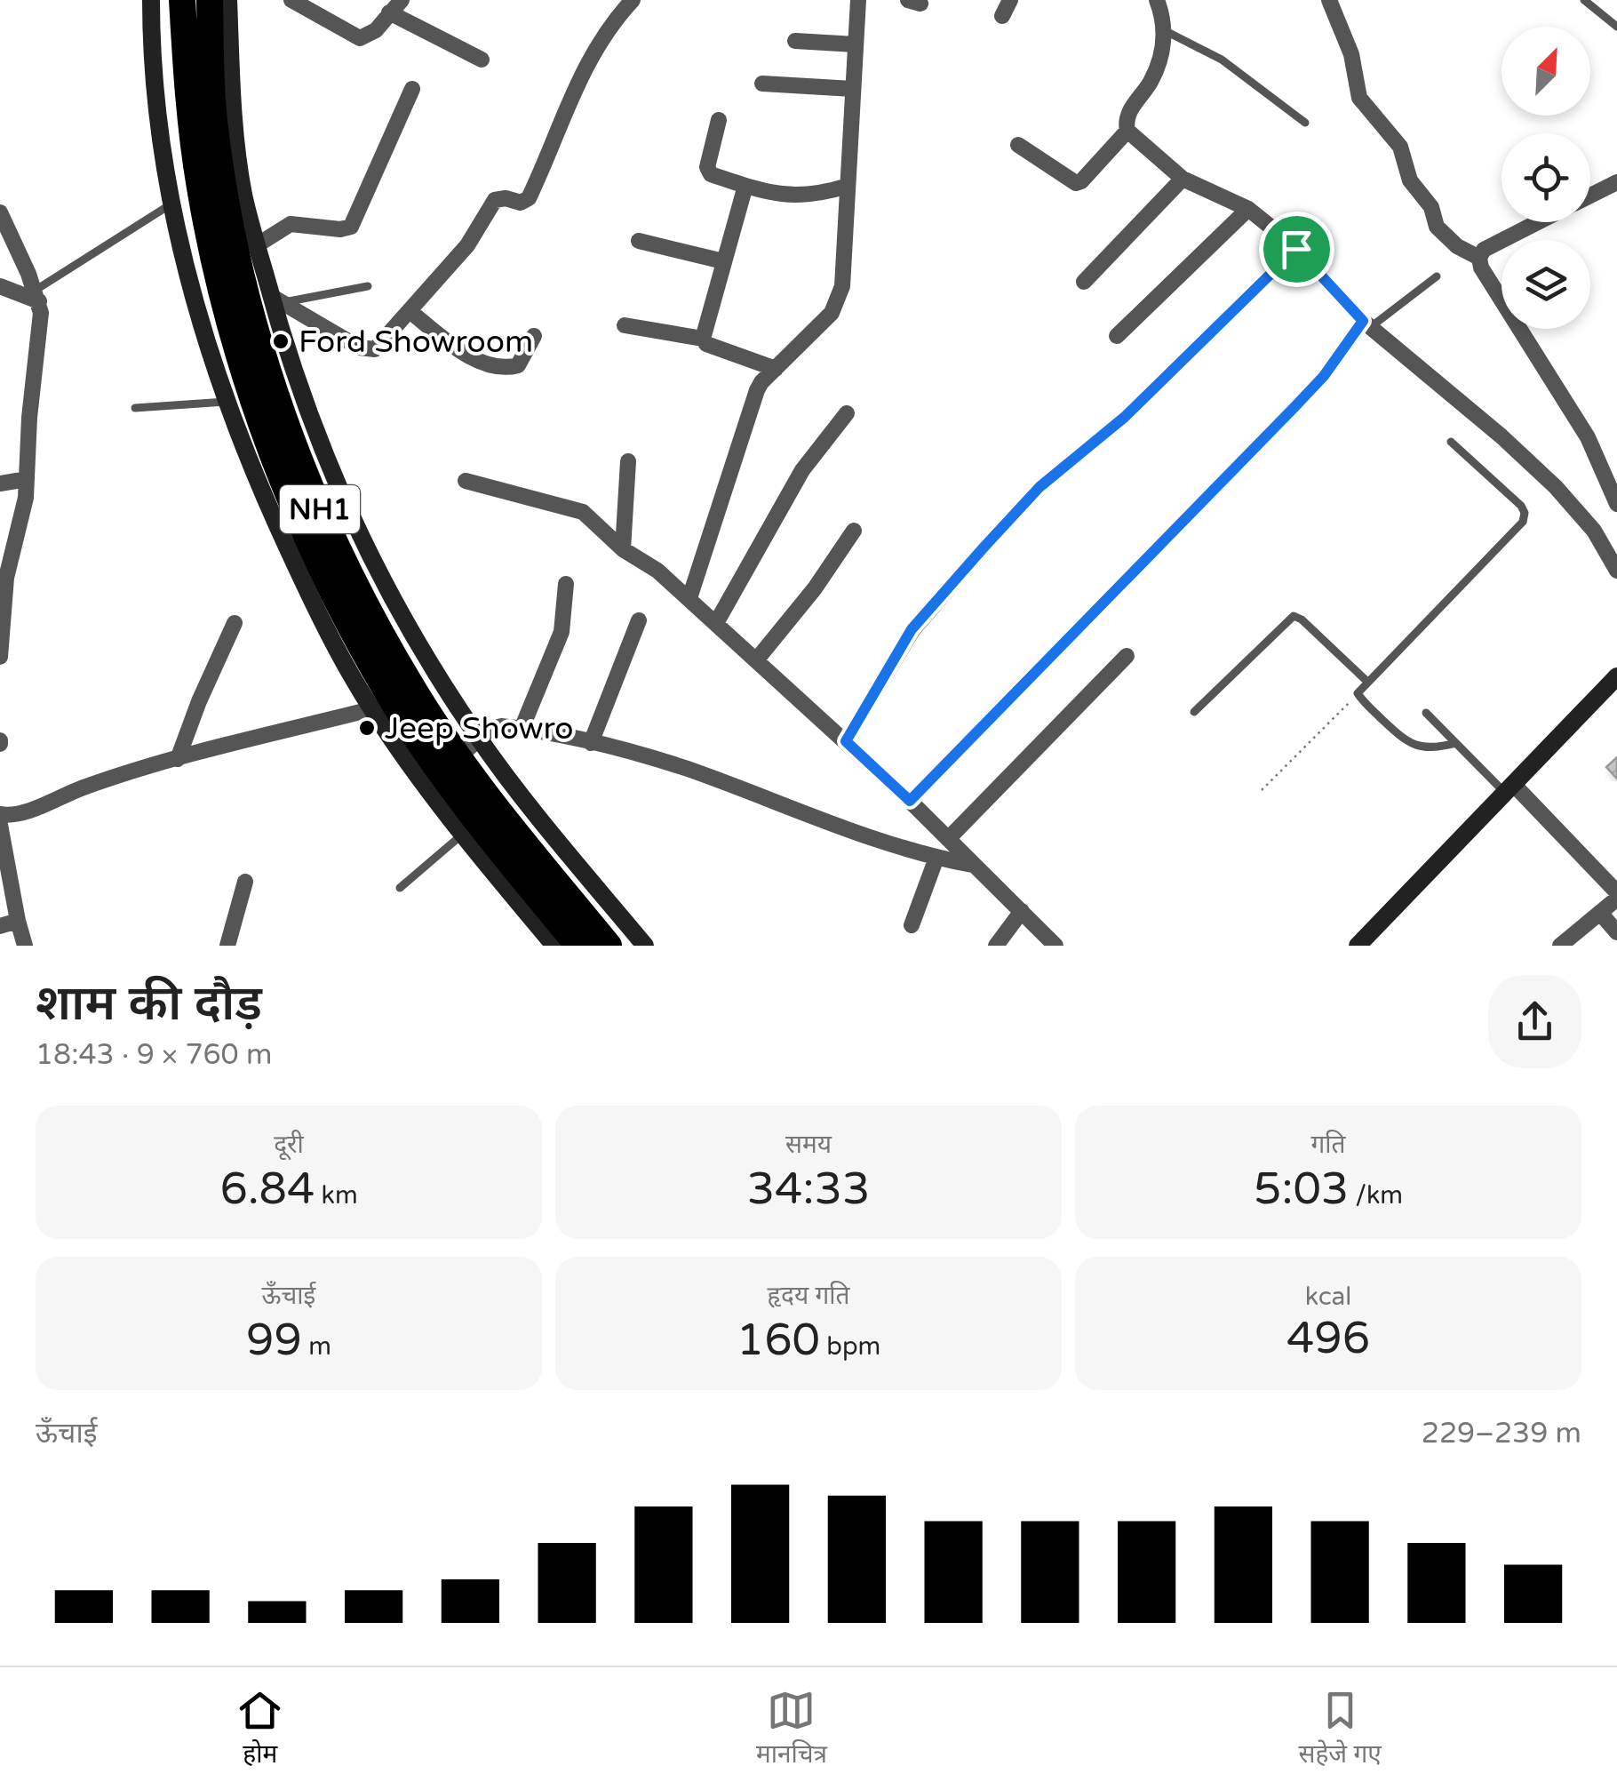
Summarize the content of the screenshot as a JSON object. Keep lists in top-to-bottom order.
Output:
{
  "streets": {
    "highway": ["NH1"]
  },
  "places": ["Ford Showroom", "Jeep Showro"],
  "north": "top right",
  "page": {
    "heading": ["शाम की दौड़", "18:43 · 9 × 760 m"],
    "stats": [
      ["दूरी", "6.84 km"],
      ["समय", "34:33"],
      ["गति", "5:03 /km"],
      ["ऊँचाई", "99 m"],
      ["हृदय गति", "160 bpm"],
      ["kcal", "496"]
    ],
    "chart": ["ऊँचाई", "229–239 m"],
    "tabs": ["होम", "मानचित्र", "सहेजे गए"]
  }
}
